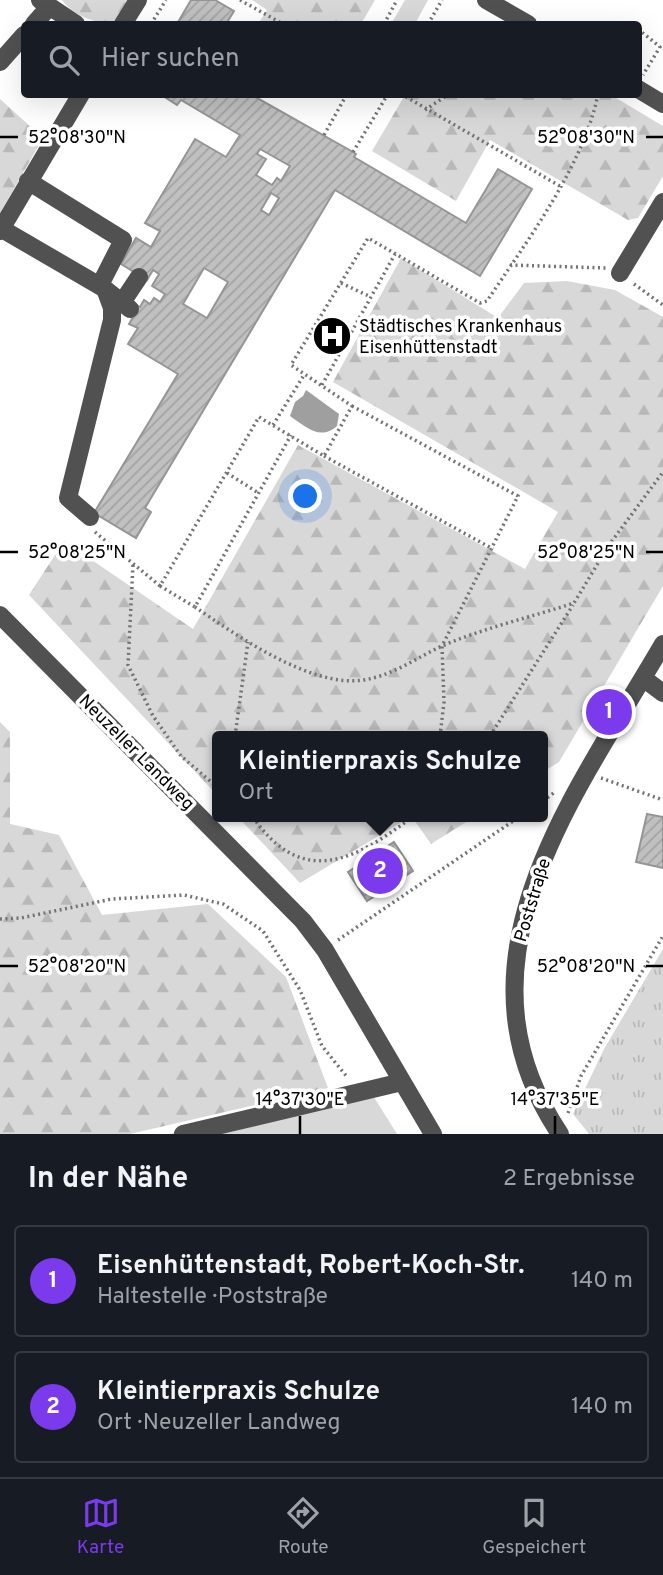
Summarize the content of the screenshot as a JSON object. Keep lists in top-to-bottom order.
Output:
{
  "streets": {
    "street": ["Neuzeller Landweg", "Poststraße"]
  },
  "places": {
    "hospital": ["Städtisches Krankenhaus Eisenhüttenstadt"]
  },
  "page": {
    "search": "Hier suchen",
    "pins": ["1", "2"],
    "popup": ["Kleintierpraxis Schulze", "Ort"],
    "heading": ["In der Nähe", "2 Ergebnisse"],
    "list": [
      {
        "mark": "1",
        "name": "Eisenhüttenstadt, Robert-Koch-Str.",
        "note": "Haltestelle · Poststraße",
        "value": "140 m"
      },
      {
        "mark": "2",
        "name": "Kleintierpraxis Schulze",
        "note": "Ort · Neuzeller Landweg",
        "value": "140 m"
      }
    ],
    "nav": ["Karte", "Route", "Gespeichert"]
  },
  "coordinates": [
    "52°08'30\"N",
    "52°08'25\"N",
    "52°08'20\"N",
    "14°37'30\"E",
    "14°37'35\"E"
  ]
}
